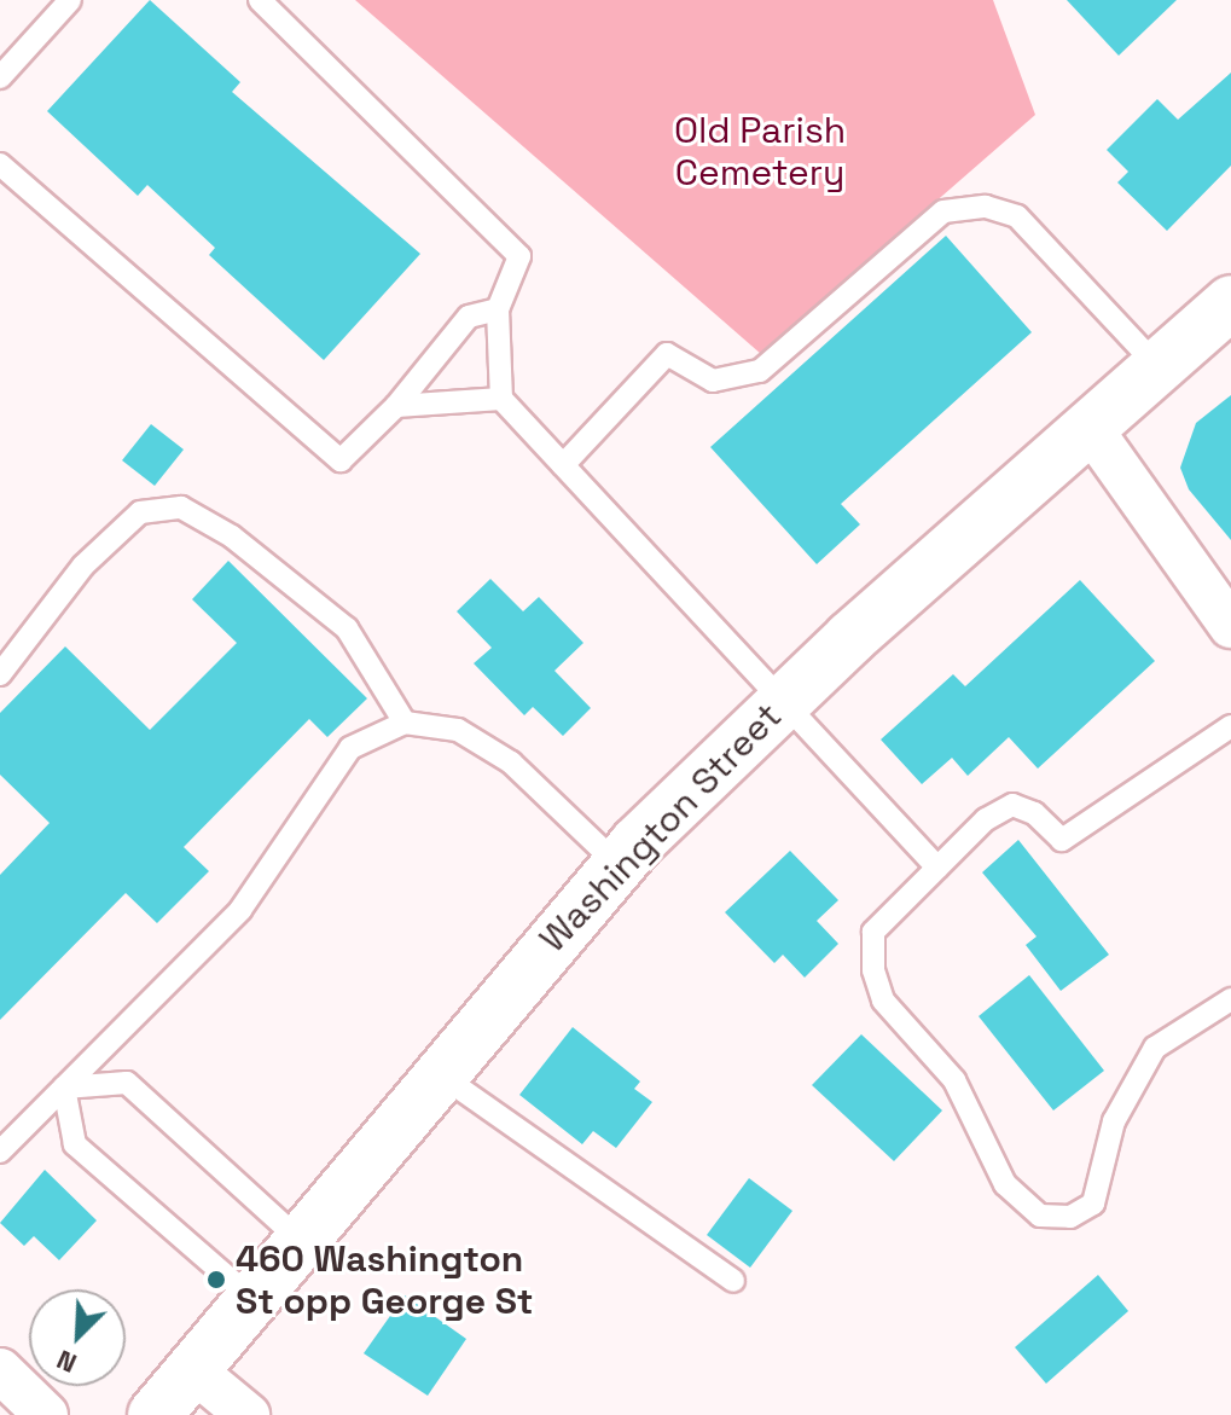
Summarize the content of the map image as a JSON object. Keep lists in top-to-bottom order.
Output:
{
  "streets": {
    "main road": ["Washington Street"]
  },
  "parks": ["Old Parish Cemetery"],
  "places": ["460 Washington St opp George St"],
  "north": "bottom left"
}
